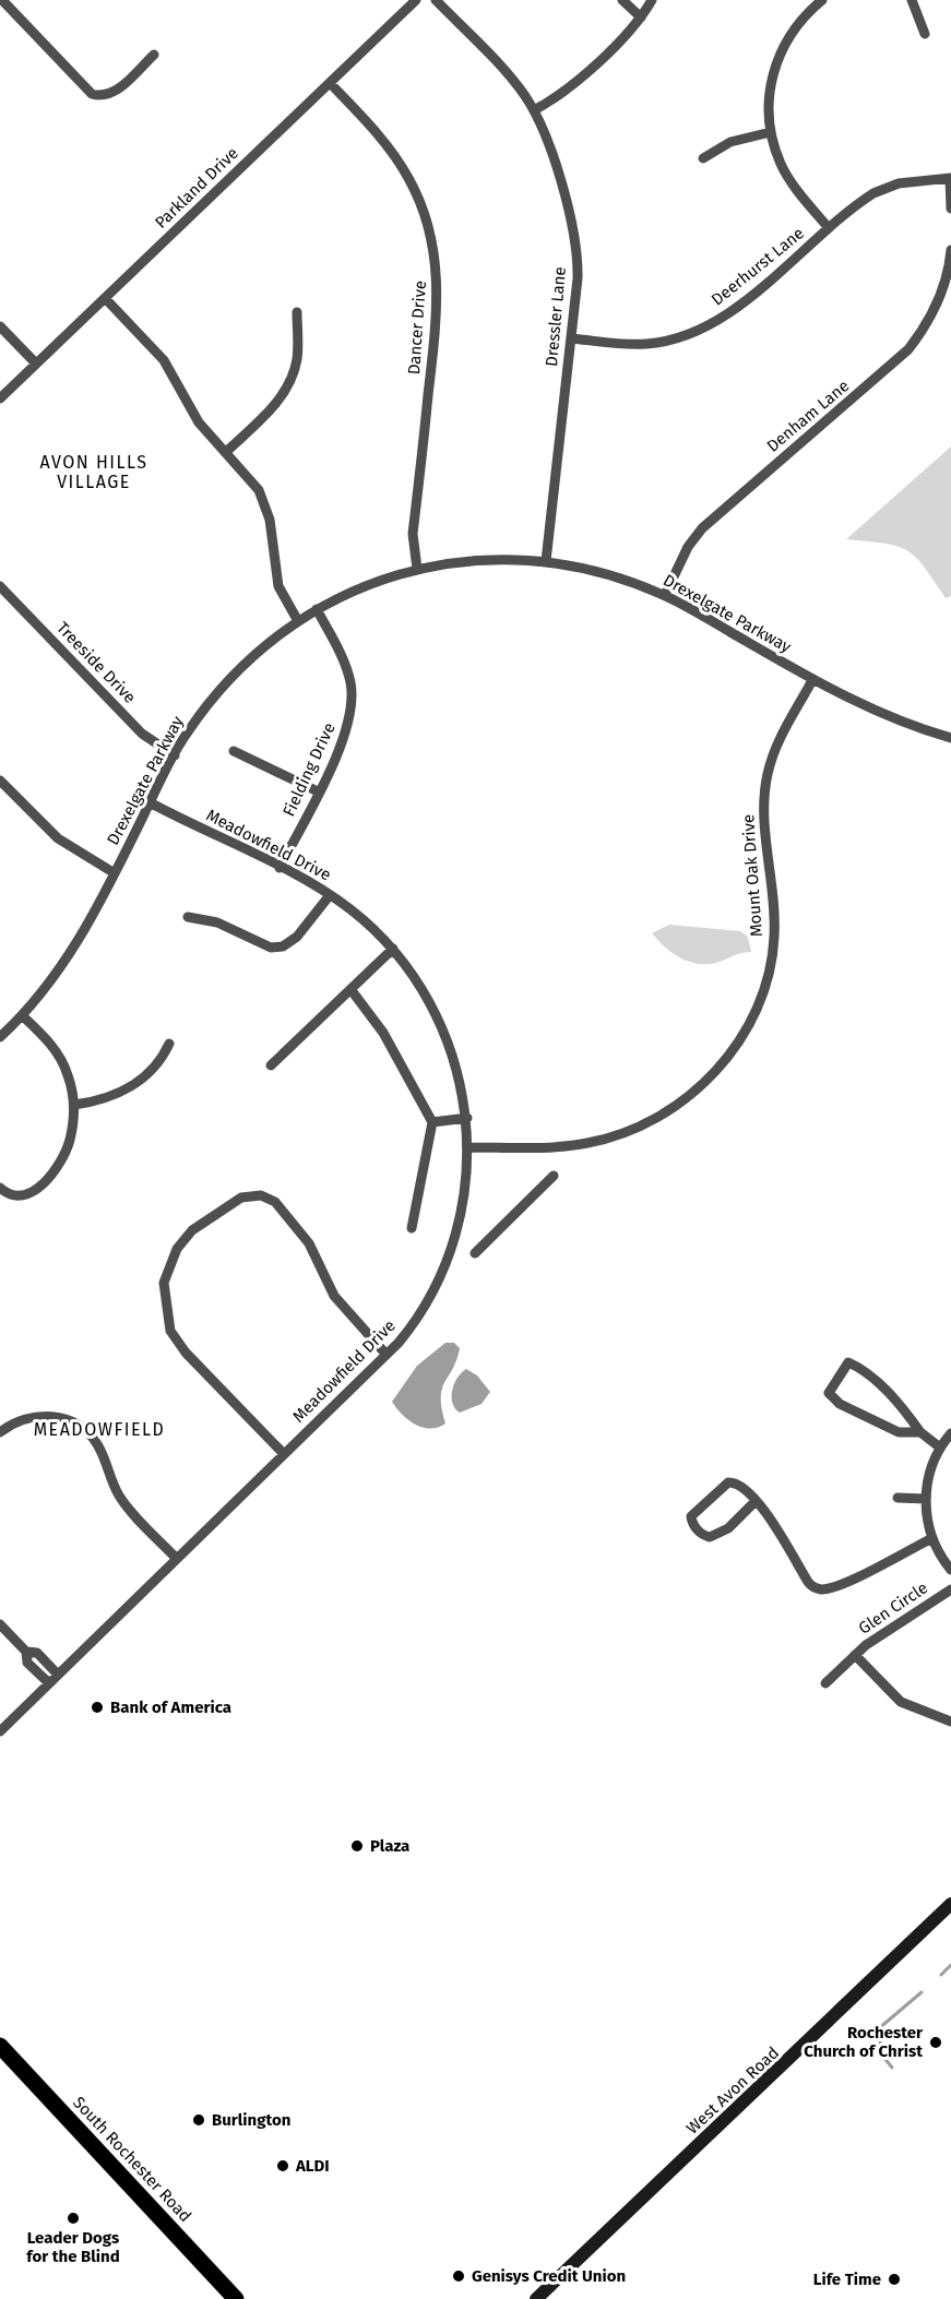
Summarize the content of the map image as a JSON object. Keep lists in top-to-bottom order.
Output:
{
  "streets": {
    "main road": ["West Avon Road", "South Rochester Road"],
    "street": [
      "Parkland Drive",
      "Deerhurst Lane",
      "Dressler Lane",
      "Dancer Drive",
      "Denham Lane",
      "Drexelgate Parkway",
      "Treeside Drive",
      "Fielding Drive",
      "Meadowfield Drive",
      "Mount Oak Drive",
      "Glen Circle"
    ]
  },
  "crossings": [
    ["Parkland Drive", "Dancer Drive"],
    ["Deerhurst Lane", "Dressler Lane"],
    ["Dressler Lane", "Drexelgate Parkway"],
    ["Dancer Drive", "Drexelgate Parkway"],
    ["Denham Lane", "Drexelgate Parkway"],
    ["Drexelgate Parkway", "Treeside Drive"],
    ["Drexelgate Parkway", "Fielding Drive"],
    ["Drexelgate Parkway", "Meadowfield Drive"],
    ["Drexelgate Parkway", "Mount Oak Drive"],
    ["Fielding Drive", "Meadowfield Drive"],
    ["Meadowfield Drive", "Mount Oak Drive"]
  ],
  "districts": ["AVON HILLS VILLAGE", "MEADOWFIELD"],
  "places": [
    "Bank of America",
    "Plaza",
    "Rochester Church of Christ",
    "Burlington",
    "ALDI",
    "Leader Dogs for the Blind",
    "Genisys Credit Union",
    "Life Time"
  ]
}
